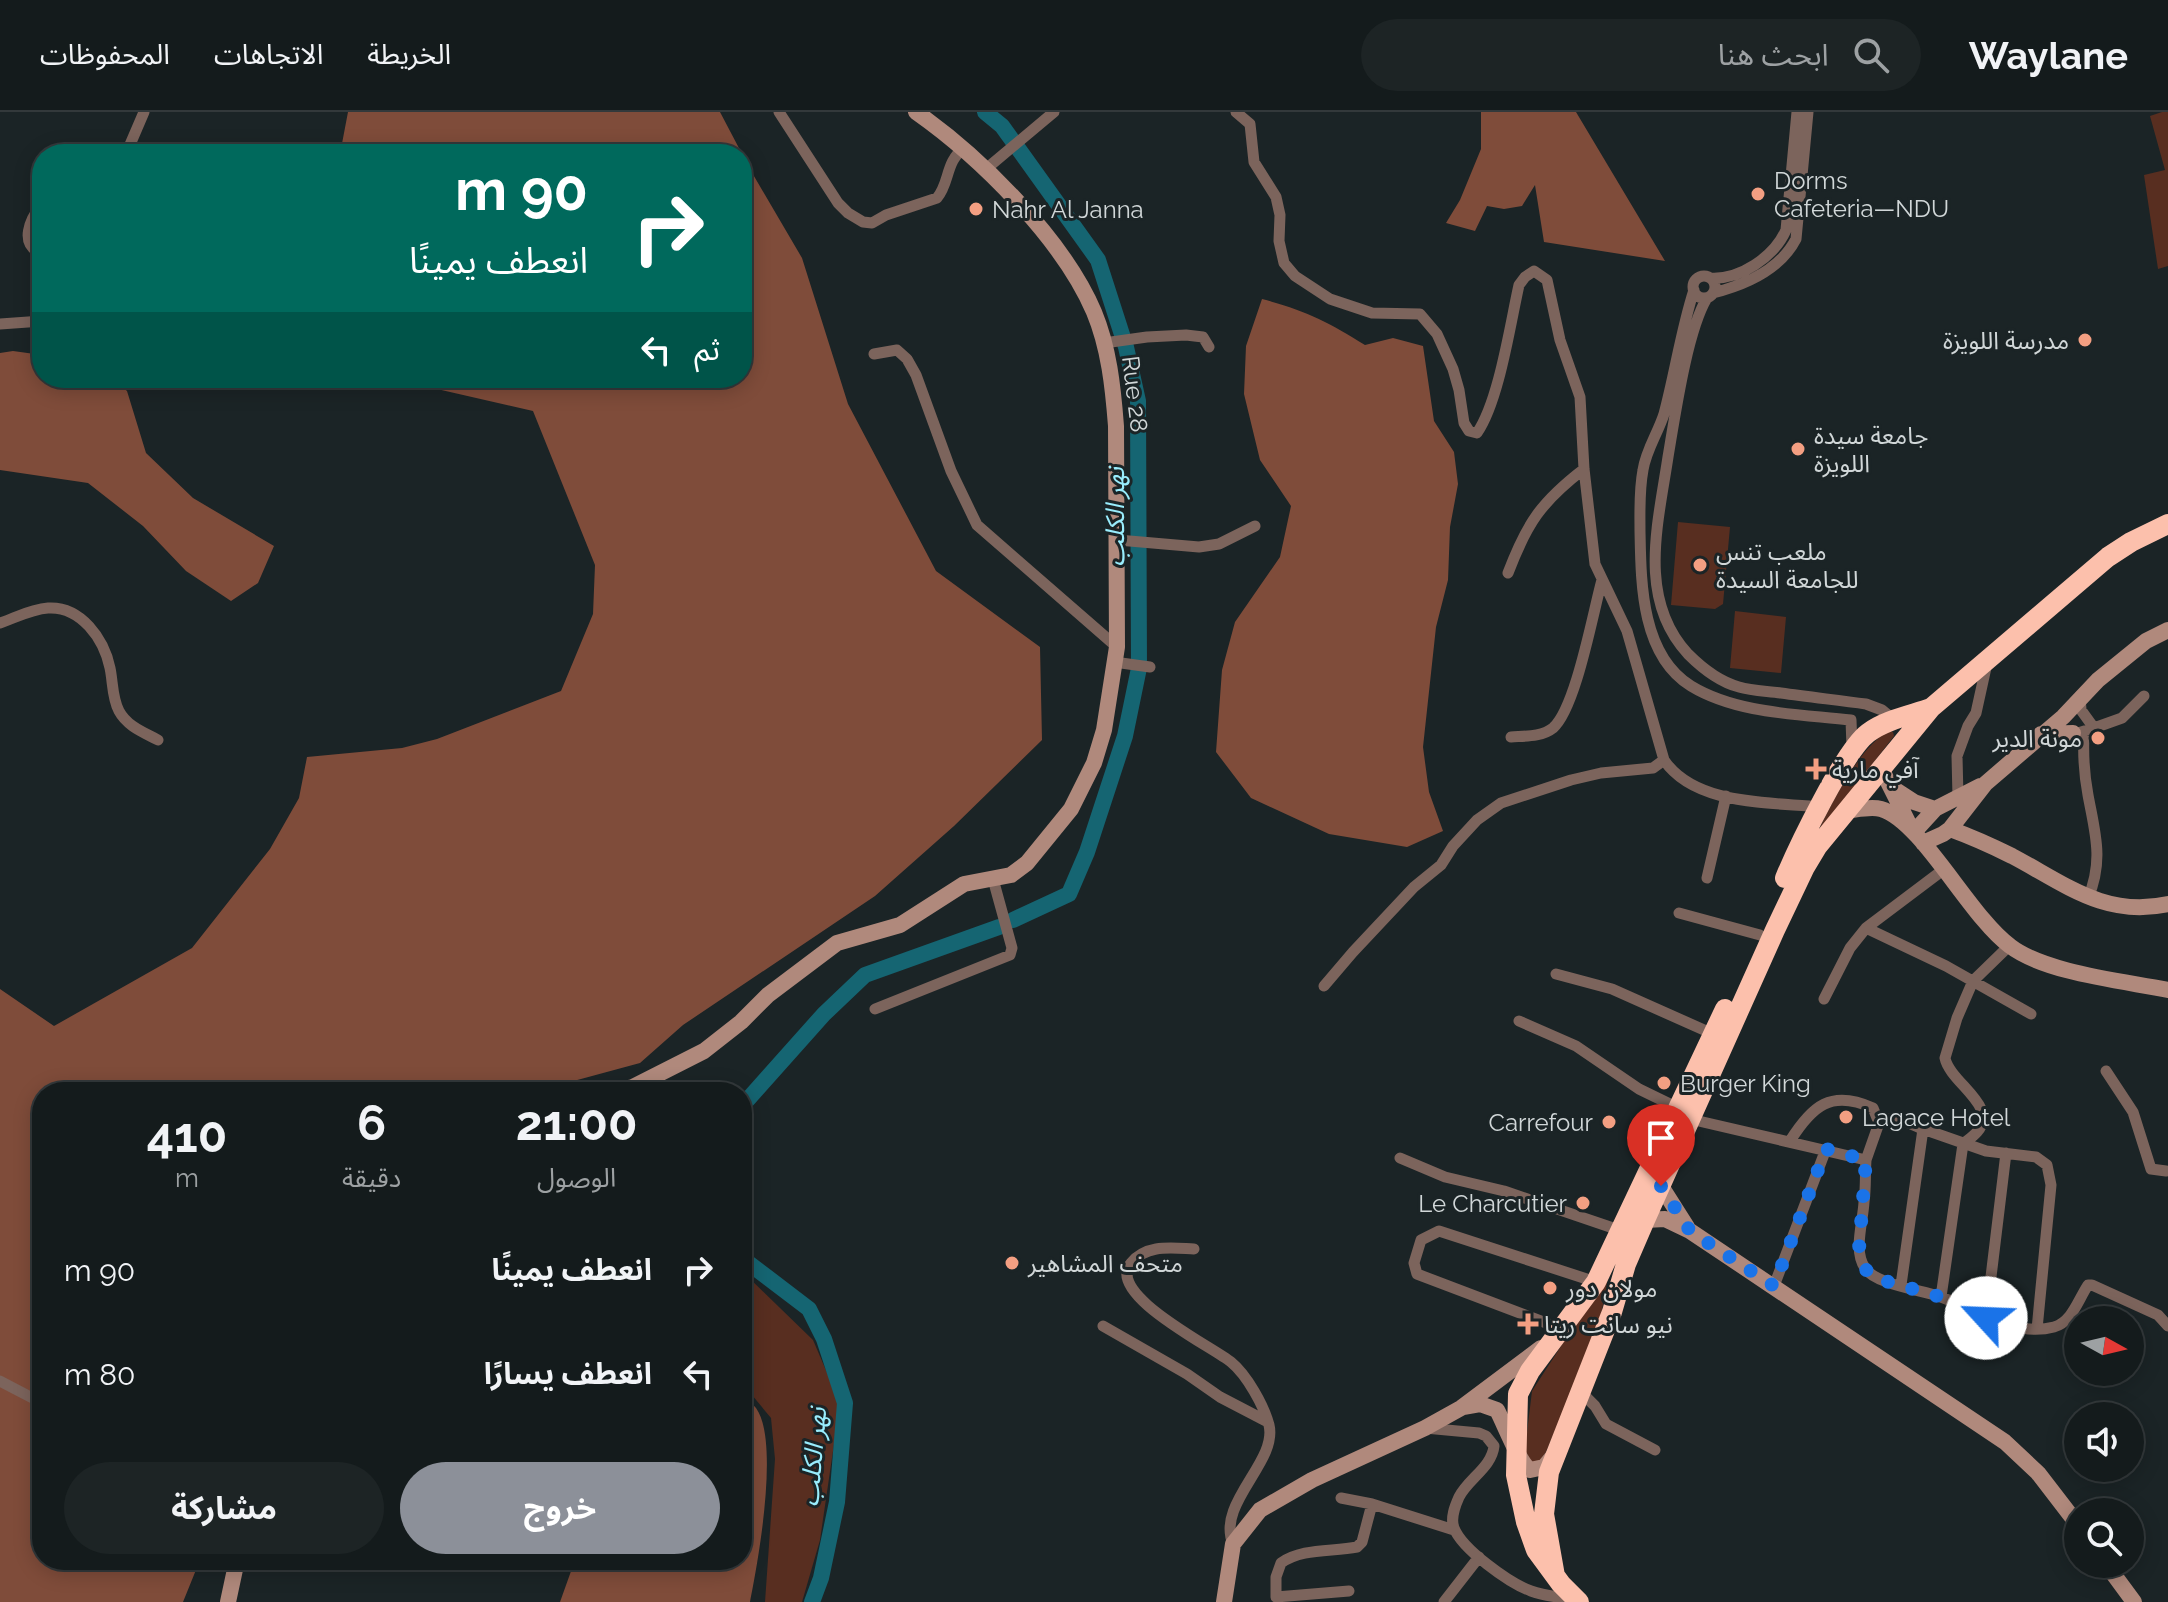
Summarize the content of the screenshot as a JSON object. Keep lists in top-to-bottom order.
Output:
{
  "streets": {
    "street": ["Rue 28"]
  },
  "water": ["نهر الكلب"],
  "places": {
    "other": [
      "Dorms Cafeteria—NDU",
      "Nahr Al Janna",
      "مدرسة اللويزة",
      "جامعة سيدة اللويزة",
      "ملعب تنس للجامعة السيدة",
      "مونة الدير",
      "Burger King",
      "Lagace Hotel",
      "Carrefour",
      "Le Charcutier",
      "متحف المشاهير",
      "مولان دور"
    ],
    "health": ["آفي مارية", "نيو سانت ريتا"]
  },
  "north": "right",
  "page": {
    "header": "Waylane",
    "search": "ابحث هنا",
    "nav": ["الخريطة", "الاتجاهات", "المحفوظات"],
    "turn": ["90 m", "انعطف يمينًا"],
    "then": "ثم",
    "eta": [
      "21:00",
      "الوصول",
      "6",
      "دقيقة",
      "410",
      "m"
    ],
    "list": [
      {
        "name": "انعطف يمينًا",
        "value": "90 m"
      },
      {
        "name": "انعطف يسارًا",
        "value": "80 m"
      }
    ],
    "buttons": ["خروج", "مشاركة"]
  }
}
